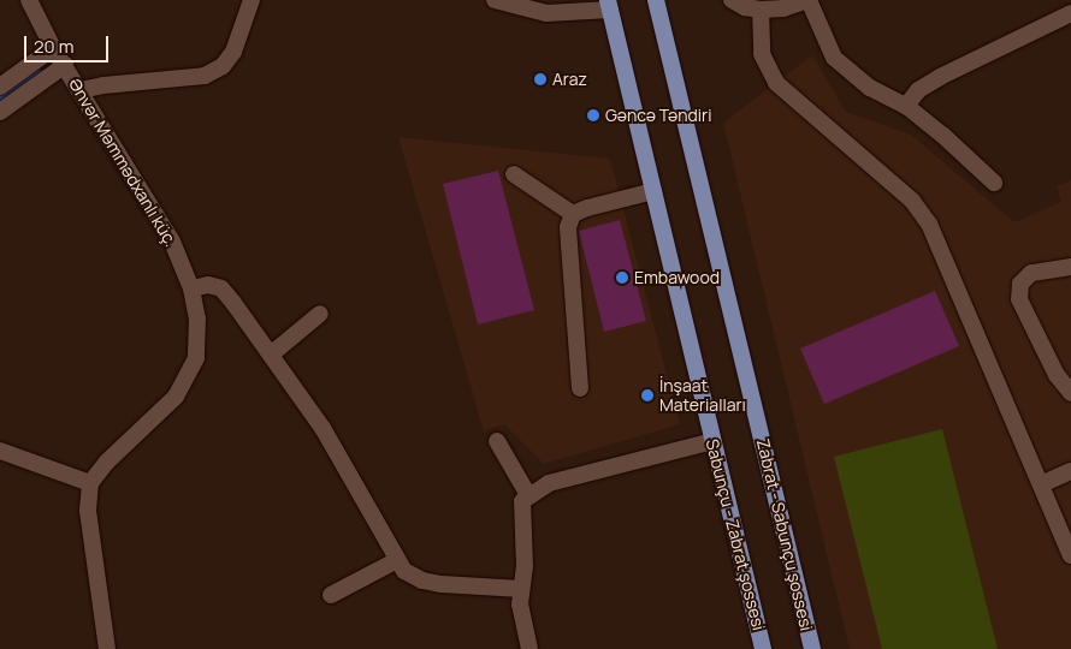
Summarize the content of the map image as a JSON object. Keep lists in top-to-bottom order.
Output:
{
  "streets": {
    "main road": ["Sabunçu - Zabrat şossesi", "Zabrat - Sabunçu şossesi"],
    "street": ["Ənvər Məmmədxanlı küç."]
  },
  "places": [
    "Araz",
    "Gəncə Təndiri",
    "Embawood",
    "İnşaat Materialları"
  ],
  "scale_bar": "20 m"
}
